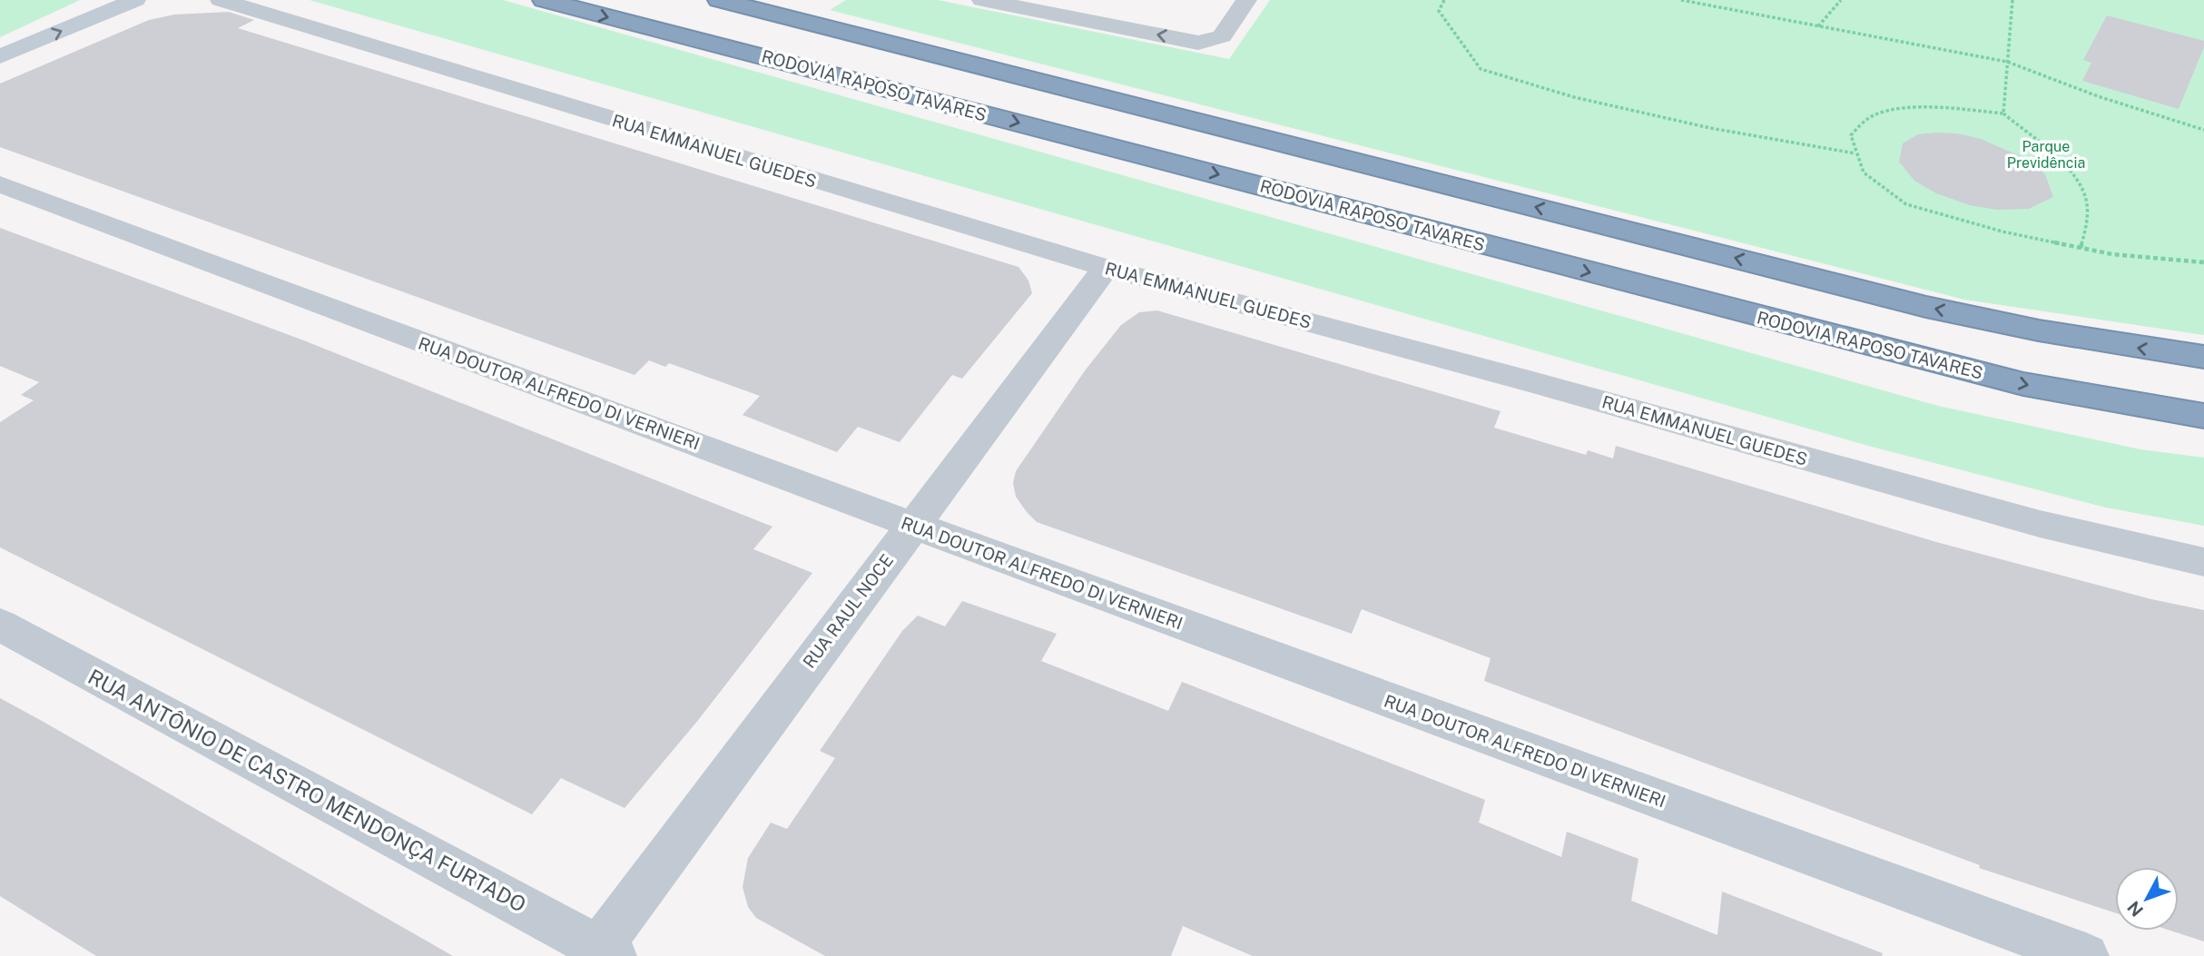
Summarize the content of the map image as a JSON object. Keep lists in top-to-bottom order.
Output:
{
  "streets": {
    "highway": ["RODOVIA RAPOSO TAVARES"],
    "street": [
      "RUA EMMANUEL GUEDES",
      "RUA DOUTOR ALFREDO DI VERNIERI",
      "RUA RAUL NOCE",
      "RUA ANTÔNIO DE CASTRO MENDONÇA FURTADO"
    ]
  },
  "crossings": [
    ["RUA EMMANUEL GUEDES", "RUA RAUL NOCE"],
    ["RUA DOUTOR ALFREDO DI VERNIERI", "RUA RAUL NOCE"],
    ["RUA RAUL NOCE", "RUA ANTÔNIO DE CASTRO MENDONÇA FURTADO"]
  ],
  "parks": ["Parque Previdência"],
  "north": "bottom left"
}
